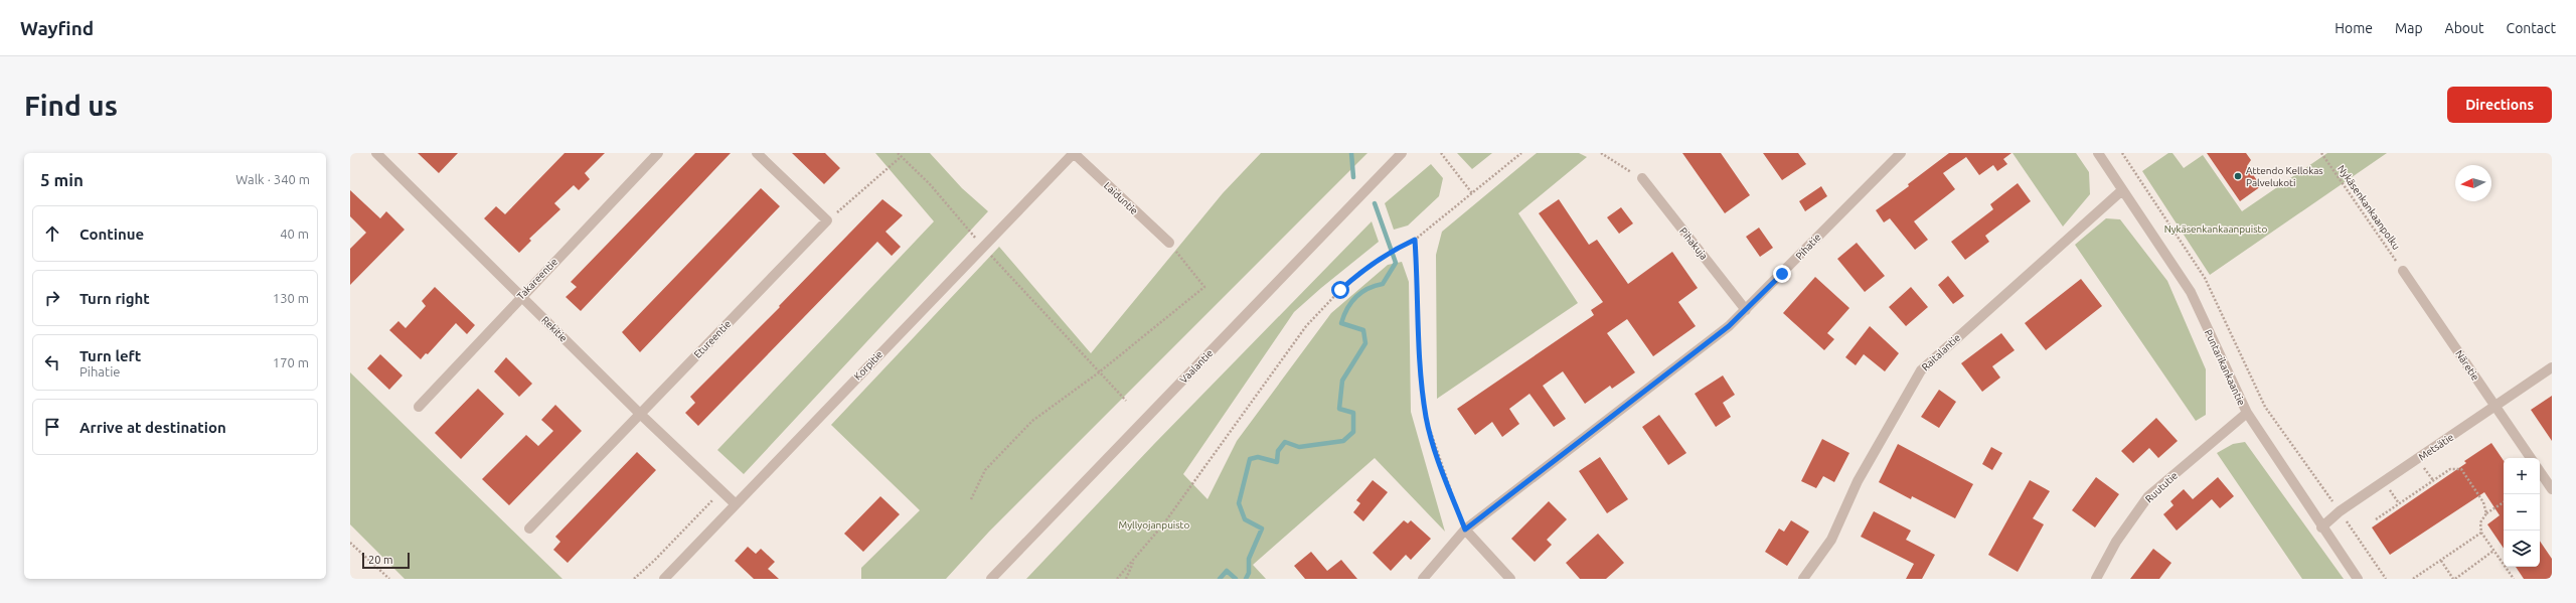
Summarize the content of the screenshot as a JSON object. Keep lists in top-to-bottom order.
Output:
{
  "streets": {
    "street": [
      "Laiduntie",
      "Pihakuja",
      "Pihatie",
      "Takareentie",
      "Rekitie",
      "Etureentie",
      "Raitalantie",
      "Korpitie",
      "Näretie",
      "Vaalantie",
      "Puntarikankaantie",
      "Metsätie",
      "Ruututie"
    ],
    "path": ["Nykäsenkankaanpolku"]
  },
  "crossings": [
    ["Laiduntie", "Korpitie"],
    ["Nykäsenkankaanpolku", "Näretie"],
    ["Pihakuja", "Pihatie"],
    ["Takareentie", "Rekitie"],
    ["Rekitie", "Etureentie"],
    ["Rekitie", "Korpitie"],
    ["Raitalantie", "Puntarikankaantie"],
    ["Näretie", "Metsätie"],
    ["Puntarikankaantie", "Metsätie"],
    ["Puntarikankaantie", "Ruututie"]
  ],
  "parks": ["Nykäsenkankaanpuisto", "Myllyojanpuisto"],
  "places": ["Attendo Kellokas Palvelukoti"],
  "scale_bar": "20 m",
  "north": "left",
  "page": {
    "header": "Wayfind",
    "nav": [
      "Home",
      "Map",
      "About",
      "Contact"
    ],
    "buttons": "Directions",
    "title": "Find us",
    "heading": ["5 min", "Walk · 340 m"],
    "list": [
      ["Continue", "40 m"],
      ["Turn right", "130 m"],
      ["Turn left", "Pihatie", "170 m"],
      "Arrive at destination"
    ],
    "map_buttons": ["+", "−"],
    "scale": "20 m"
  }
}
